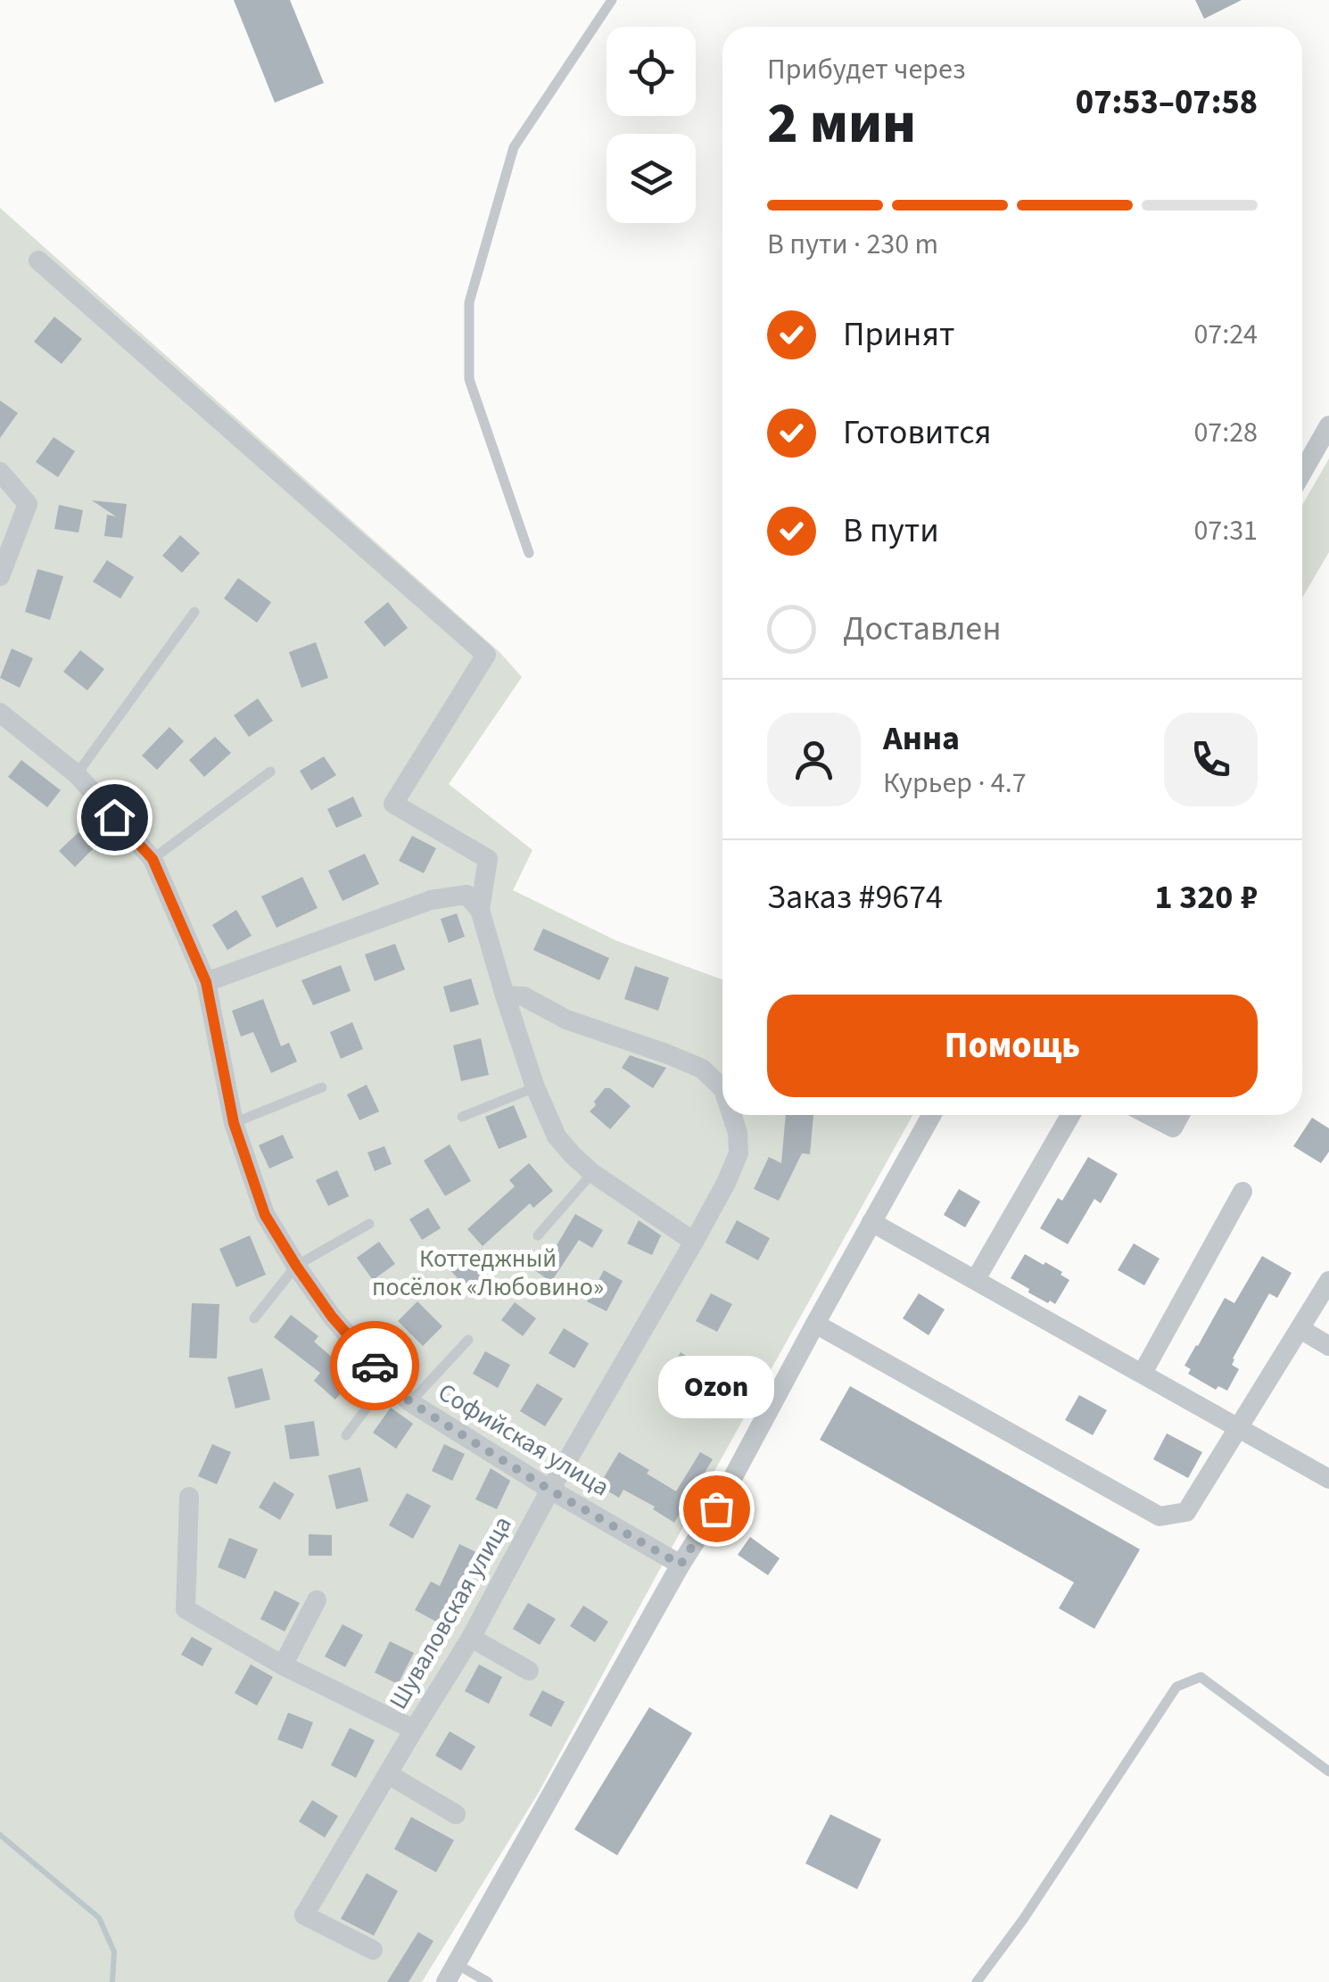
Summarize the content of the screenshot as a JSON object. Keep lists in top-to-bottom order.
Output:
{
  "streets": {
    "street": ["Софийская улица", "Шуваловская улица"]
  },
  "crossings": [
    ["Софийская улица", "Шуваловская улица"]
  ],
  "parks": ["Коттеджный посёлок «Любовино»"],
  "places": ["Ozon"],
  "page": {
    "heading": ["2 мин", "Прибудет через", "07:53–07:58"],
    "panel": [
      "Анна",
      "Курьер · 4.7",
      "Заказ #9674",
      "1 320 ₽"
    ],
    "bar": "В пути · 230 m",
    "list": [
      ["Принят", "07:24"],
      ["Готовится", "07:28"],
      ["В пути", "07:31"],
      "Доставлен"
    ],
    "buttons": "Помощь",
    "bubble": "Ozon"
  }
}
